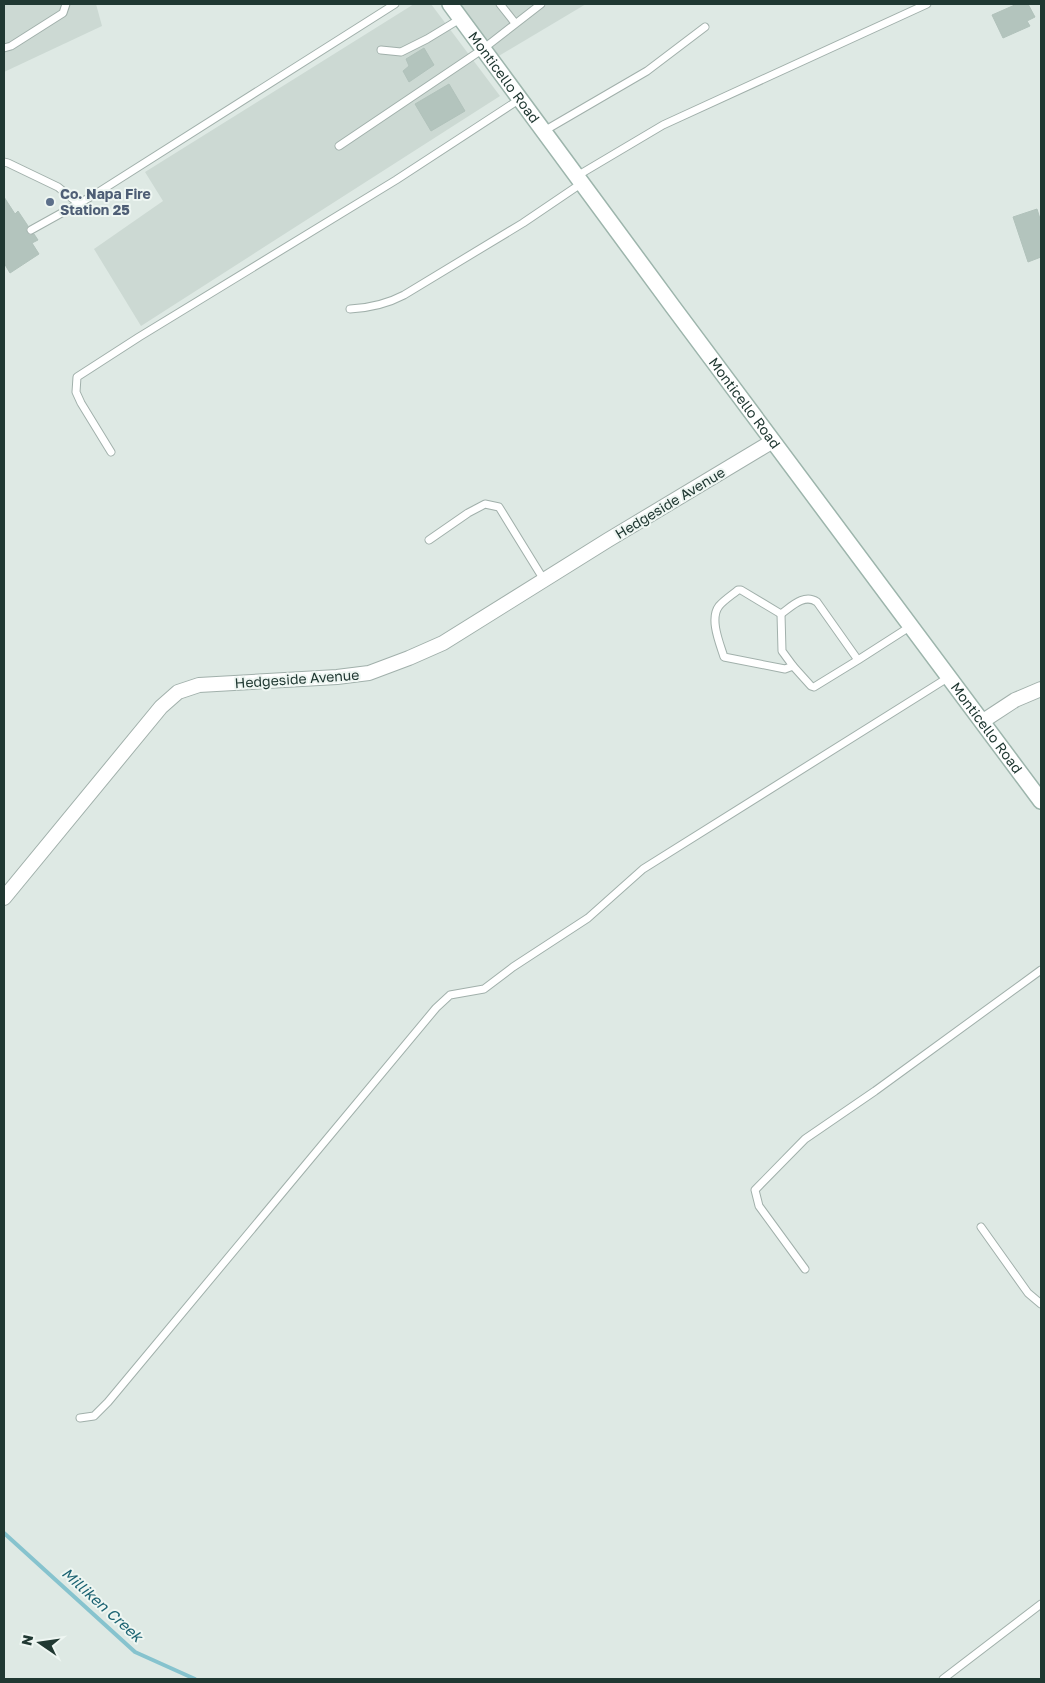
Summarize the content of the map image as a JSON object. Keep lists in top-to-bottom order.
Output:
{
  "streets": {
    "main road": ["Monticello Road"],
    "street": ["Hedgeside Avenue"]
  },
  "crossings": [
    ["Monticello Road", "Hedgeside Avenue"]
  ],
  "water": ["Milliken Creek"],
  "places": ["Co. Napa Fire Station 25"],
  "north": "left"
}
